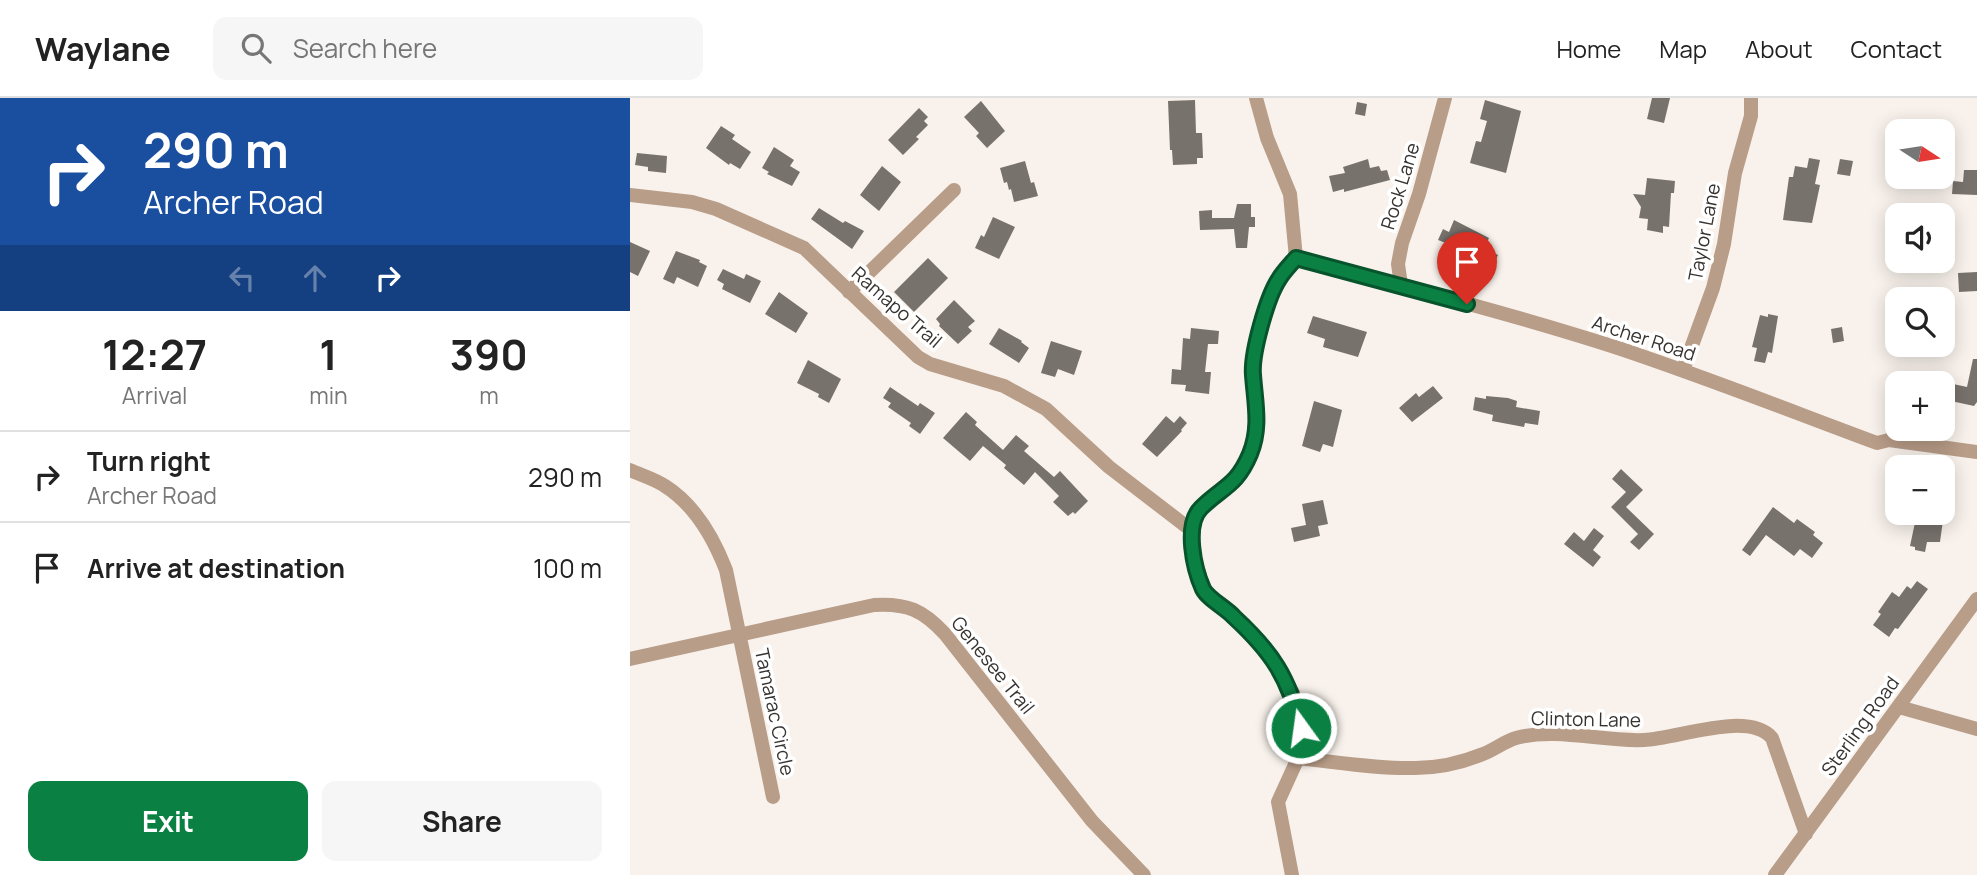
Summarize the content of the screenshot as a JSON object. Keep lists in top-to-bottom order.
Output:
{
  "streets": {
    "street": [
      "Rock Lane",
      "Taylor Lane",
      "Ramapo Trail",
      "Archer Road",
      "Genesee Trail",
      "Tamarac Circle",
      "Clinton Lane",
      "Sterling Road"
    ]
  },
  "crossings": [
    ["Rock Lane", "Archer Road"],
    ["Taylor Lane", "Archer Road"],
    ["Genesee Trail", "Tamarac Circle"],
    ["Clinton Lane", "Sterling Road"]
  ],
  "north": "right",
  "page": {
    "header": "Waylane",
    "search": "Search here",
    "nav": [
      "Home",
      "Map",
      "About",
      "Contact"
    ],
    "turn": ["290 m", "Archer Road"],
    "map_buttons": ["+", "−"],
    "eta": [
      "12:27",
      "Arrival",
      "1",
      "min",
      "390",
      "m"
    ],
    "list": [
      {
        "name": "Turn right",
        "note": "Archer Road",
        "value": "290 m"
      },
      {
        "name": "Arrive at destination",
        "value": "100 m"
      }
    ],
    "buttons": ["Exit", "Share"]
  }
}
